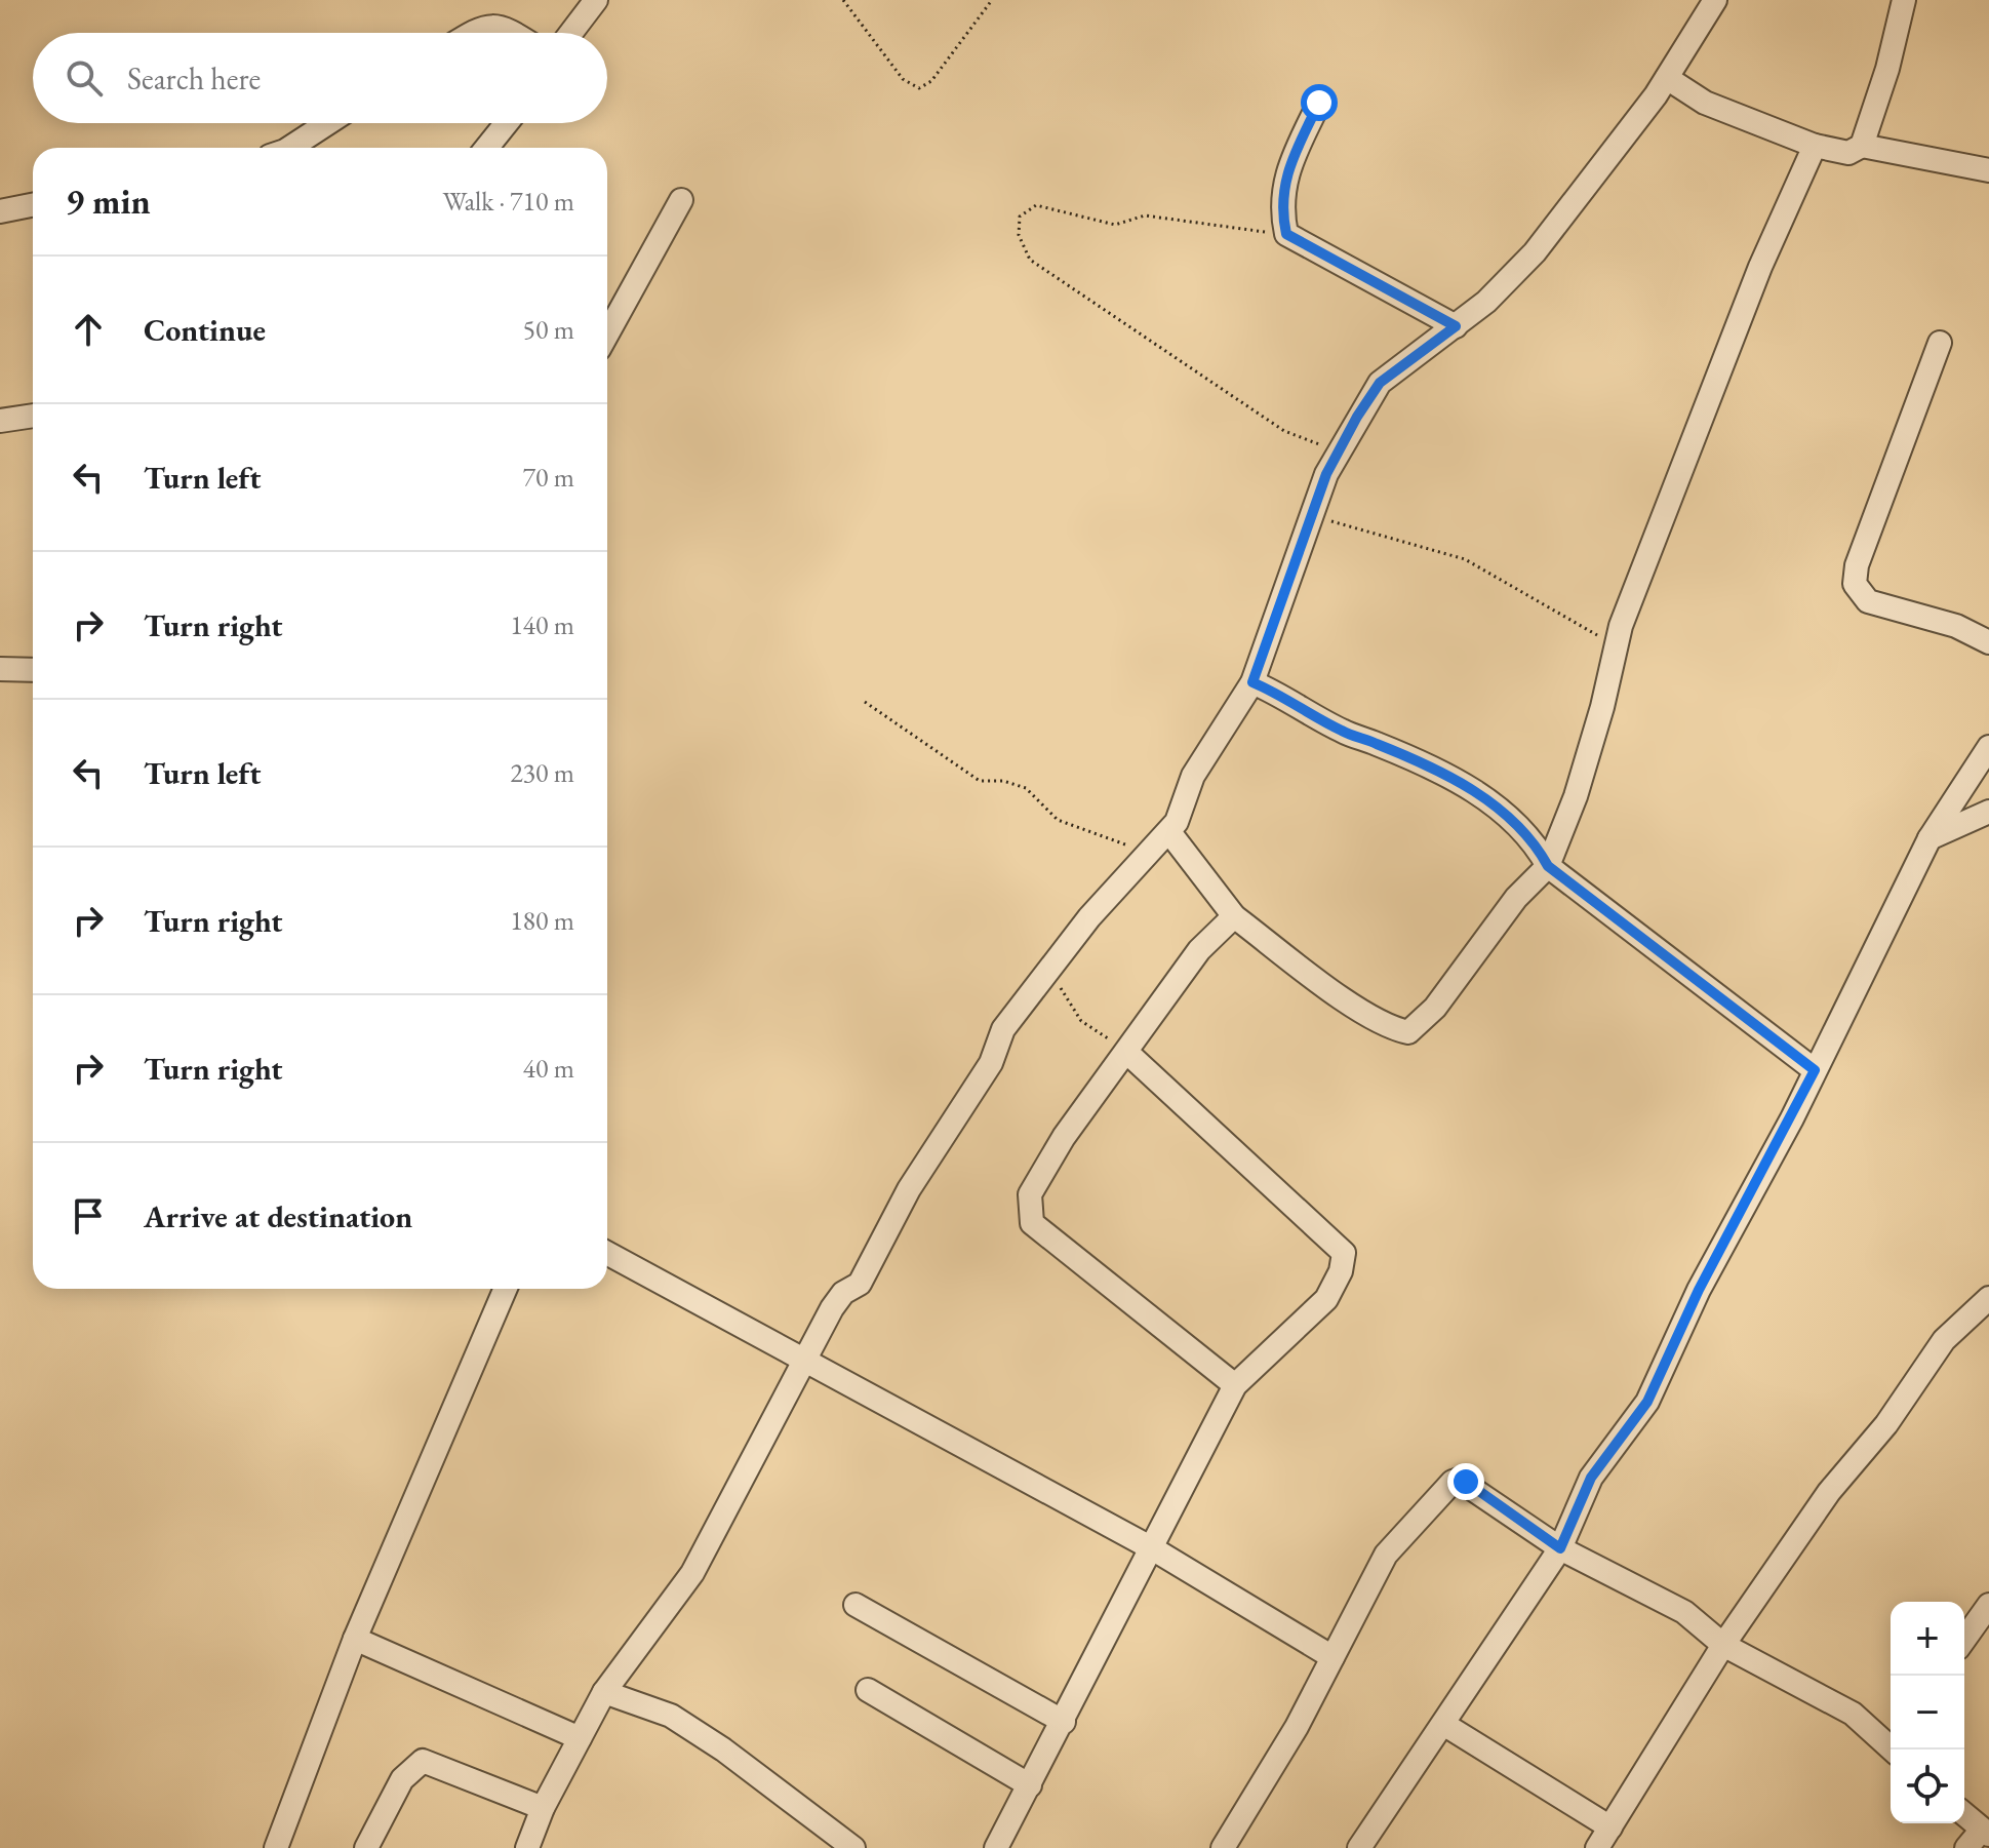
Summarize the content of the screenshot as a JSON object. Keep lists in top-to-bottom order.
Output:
{
  "page": {
    "search": "Search here",
    "heading": ["9 min", "Walk · 710 m"],
    "list": [
      ["Continue", "50 m"],
      ["Turn left", "70 m"],
      ["Turn right", "140 m"],
      ["Turn left", "230 m"],
      ["Turn right", "180 m"],
      ["Turn right", "40 m"],
      "Arrive at destination"
    ],
    "map_buttons": ["+", "−"]
  }
}
